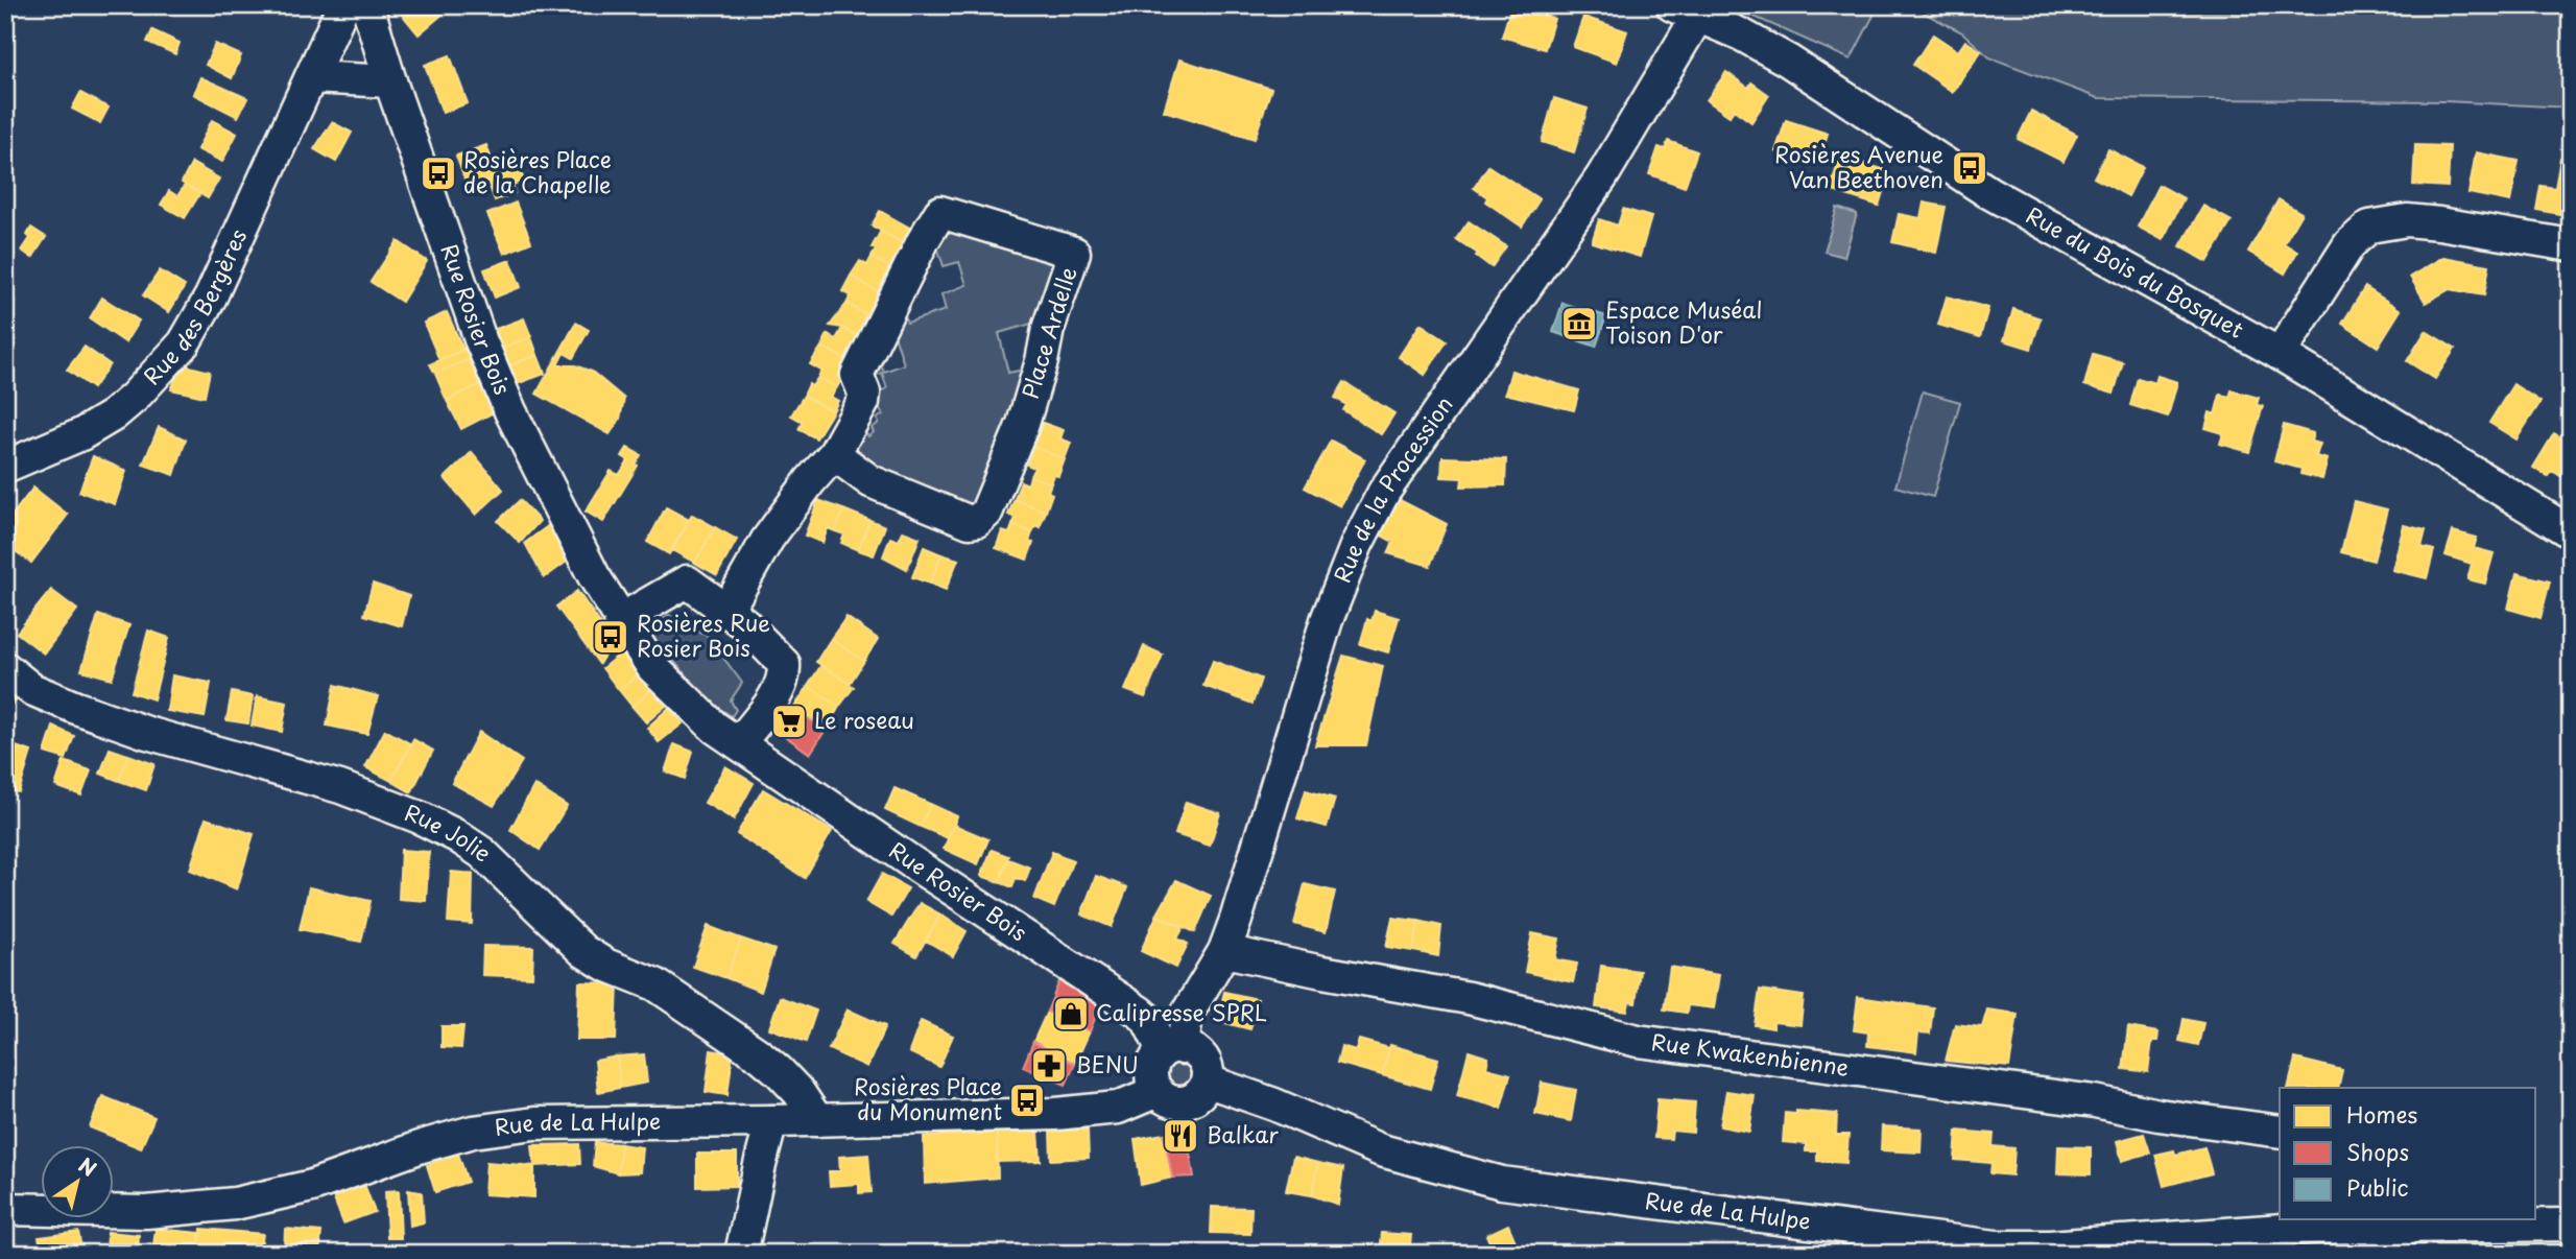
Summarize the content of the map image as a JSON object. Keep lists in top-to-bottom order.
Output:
{
  "streets": {
    "street": [
      "Rue du Bois du Bosquet",
      "Rue des Bergères",
      "Rue Rosier Bois",
      "Place Ardelle",
      "Rue de la Procession",
      "Rue Jolie",
      "Rue Kwakenbienne",
      "Rue de La Hulpe"
    ]
  },
  "crossings": [
    ["Rue du Bois du Bosquet", "Rue de la Procession"],
    ["Rue Rosier Bois", "Rue de la Procession"],
    ["Rue Rosier Bois", "Rue de La Hulpe"],
    ["Rue de la Procession", "Rue Kwakenbienne"],
    ["Rue de la Procession", "Rue de La Hulpe"],
    ["Rue Jolie", "Rue de La Hulpe"]
  ],
  "places": {
    "bus stop": [
      "Rosières Avenue Van Beethoven",
      "Rosières Place de la Chapelle",
      "Rosières Rue Rosier Bois",
      "Rosières Place du Monument"
    ],
    "museum": ["Espace Muséal Toison D'or"],
    "supermarket": ["Le roseau"],
    "shop": ["Calipresse SPRL"],
    "pharmacy": ["BENU"],
    "restaurant": ["Balkar"]
  },
  "legend": ["Homes", "Shops", "Public"],
  "north": "top right"
}
